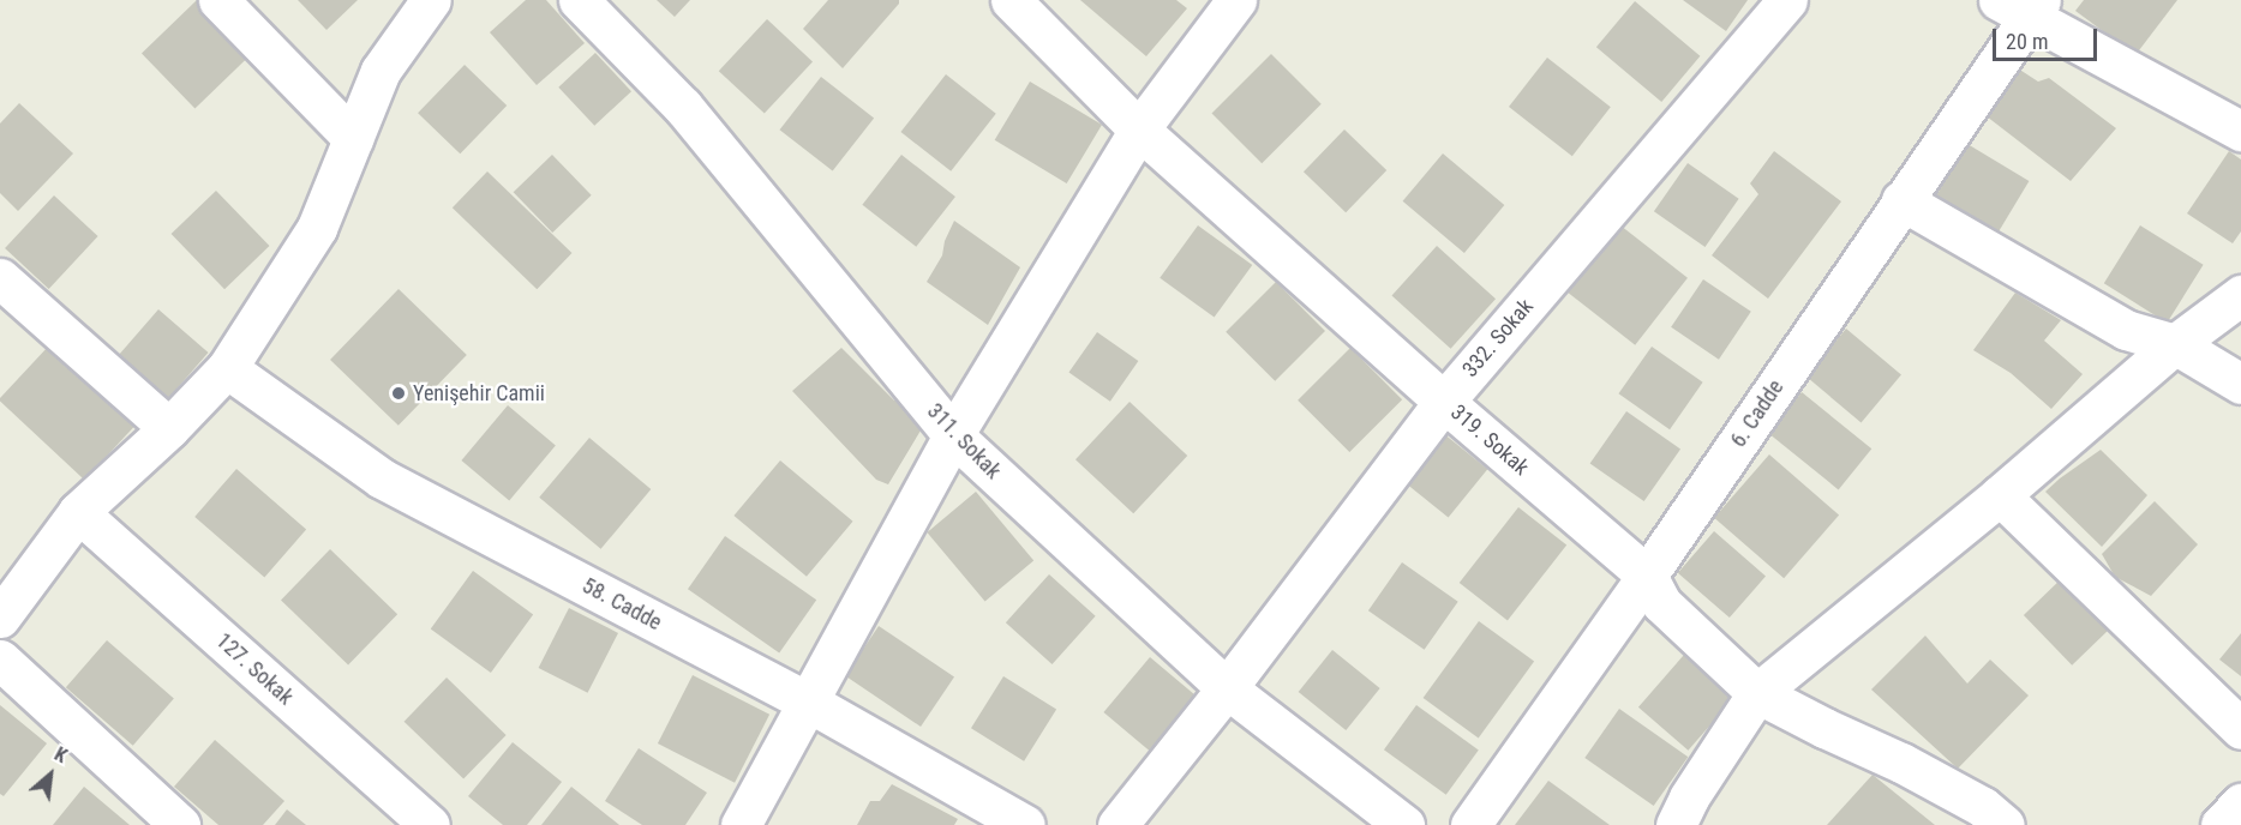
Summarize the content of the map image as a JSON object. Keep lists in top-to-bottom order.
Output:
{
  "streets": {
    "street": [
      "332. Sokak",
      "6. Cadde",
      "319. Sokak",
      "311. Sokak",
      "58. Cadde",
      "127. Sokak"
    ]
  },
  "crossings": [
    ["332. Sokak", "319. Sokak"],
    ["332. Sokak", "311. Sokak"],
    ["6. Cadde", "319. Sokak"]
  ],
  "places": ["Yenişehir Camii"],
  "scale_bar": "20 m",
  "north": "top right"
}
